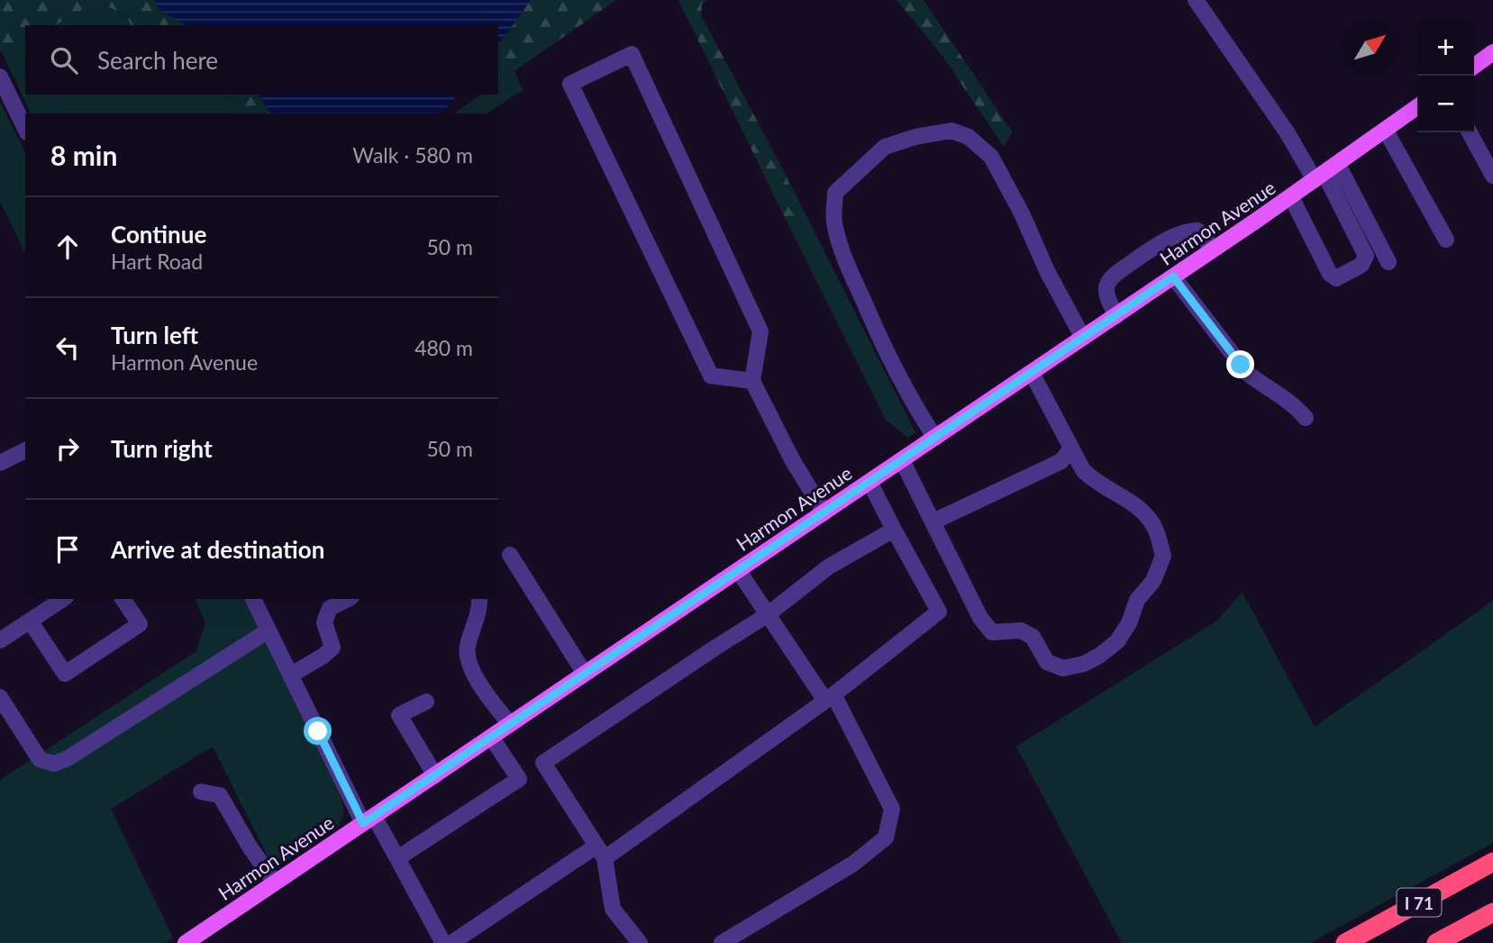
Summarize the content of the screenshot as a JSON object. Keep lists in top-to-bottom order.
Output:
{
  "streets": {
    "highway": ["I 71"],
    "main road": ["Harmon Avenue"]
  },
  "north": "top right",
  "page": {
    "map_buttons": ["+", "−"],
    "search": "Search here",
    "heading": ["8 min", "Walk · 580 m"],
    "list": [
      ["Continue", "Hart Road", "50 m"],
      ["Turn left", "Harmon Avenue", "480 m"],
      ["Turn right", "50 m"],
      "Arrive at destination"
    ]
  }
}
